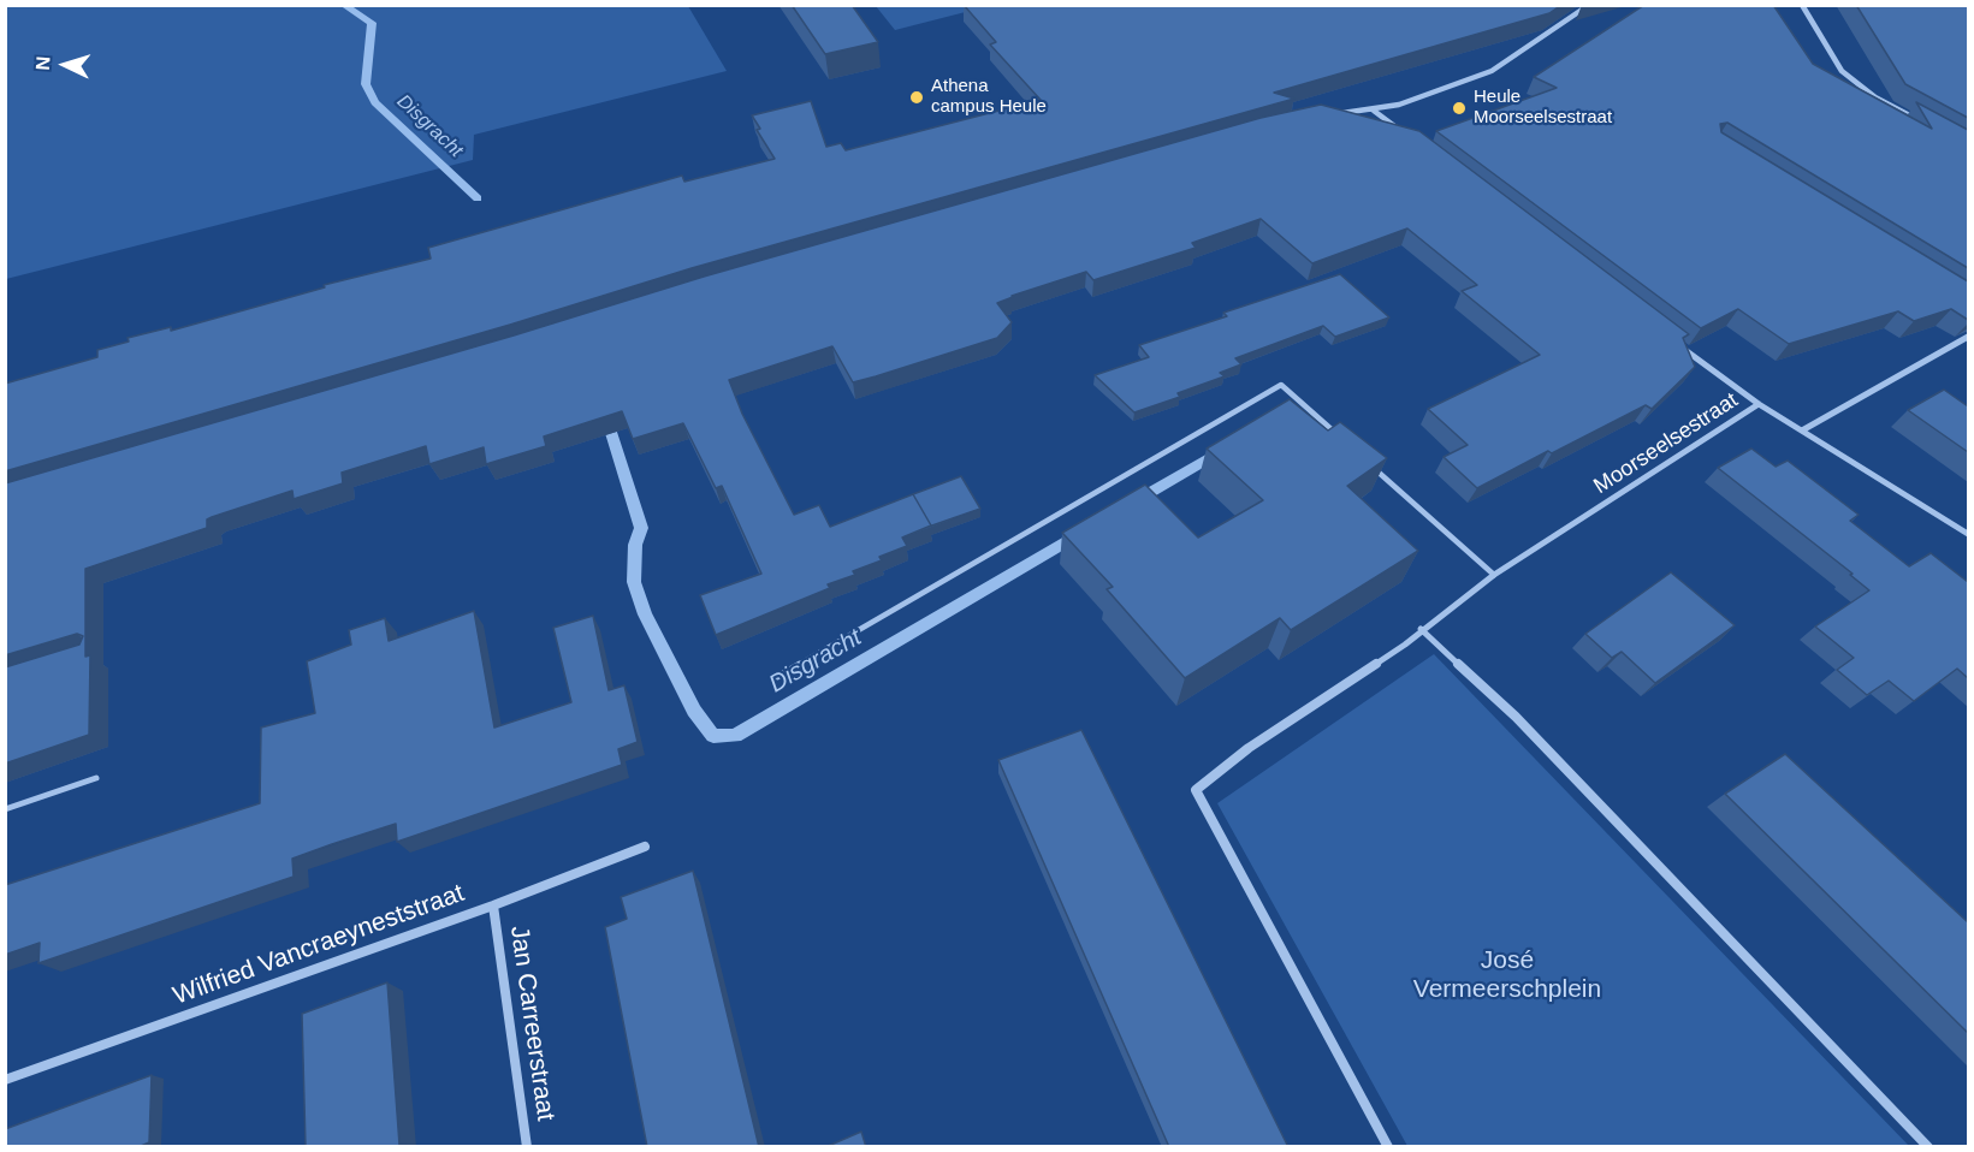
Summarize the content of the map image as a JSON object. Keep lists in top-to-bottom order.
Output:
{
  "streets": {
    "street": ["Moorseelsestraat", "Wilfried Vancraeyneststraat", "Jan Carreerstraat"]
  },
  "crossings": [
    ["Wilfried Vancraeyneststraat", "Jan Carreerstraat"]
  ],
  "water": ["Disgracht"],
  "parks": ["José Vermeerschplein"],
  "places": ["Athena campus Heule", "Heule Moorseelsestraat"],
  "north": "left"
}
